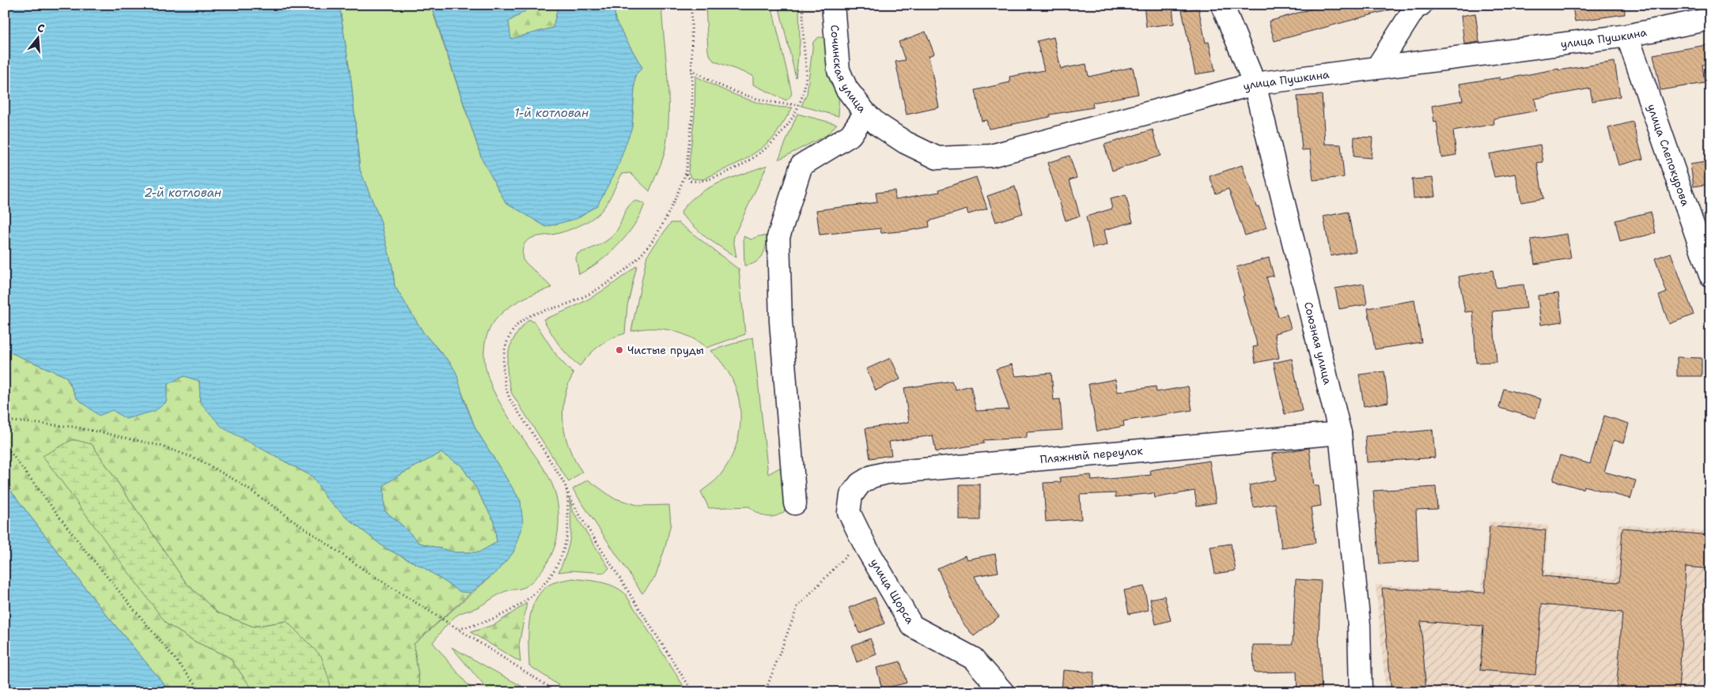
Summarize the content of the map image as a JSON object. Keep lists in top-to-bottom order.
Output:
{
  "streets": {
    "street": [
      "улица Пушкина",
      "Сочинская улица",
      "улица Слепокурова",
      "Союзная улица",
      "Пляжный переулок",
      "улица Щорса"
    ]
  },
  "crossings": [
    ["улица Пушкина", "Сочинская улица"],
    ["улица Пушкина", "улица Слепокурова"],
    ["улица Пушкина", "Союзная улица"],
    ["Союзная улица", "Пляжный переулок"],
    ["Пляжный переулок", "улица Щорса"]
  ],
  "water": ["1-й котлован", "2-й котлован"],
  "places": ["Чистые пруды"],
  "north": "top"
}
